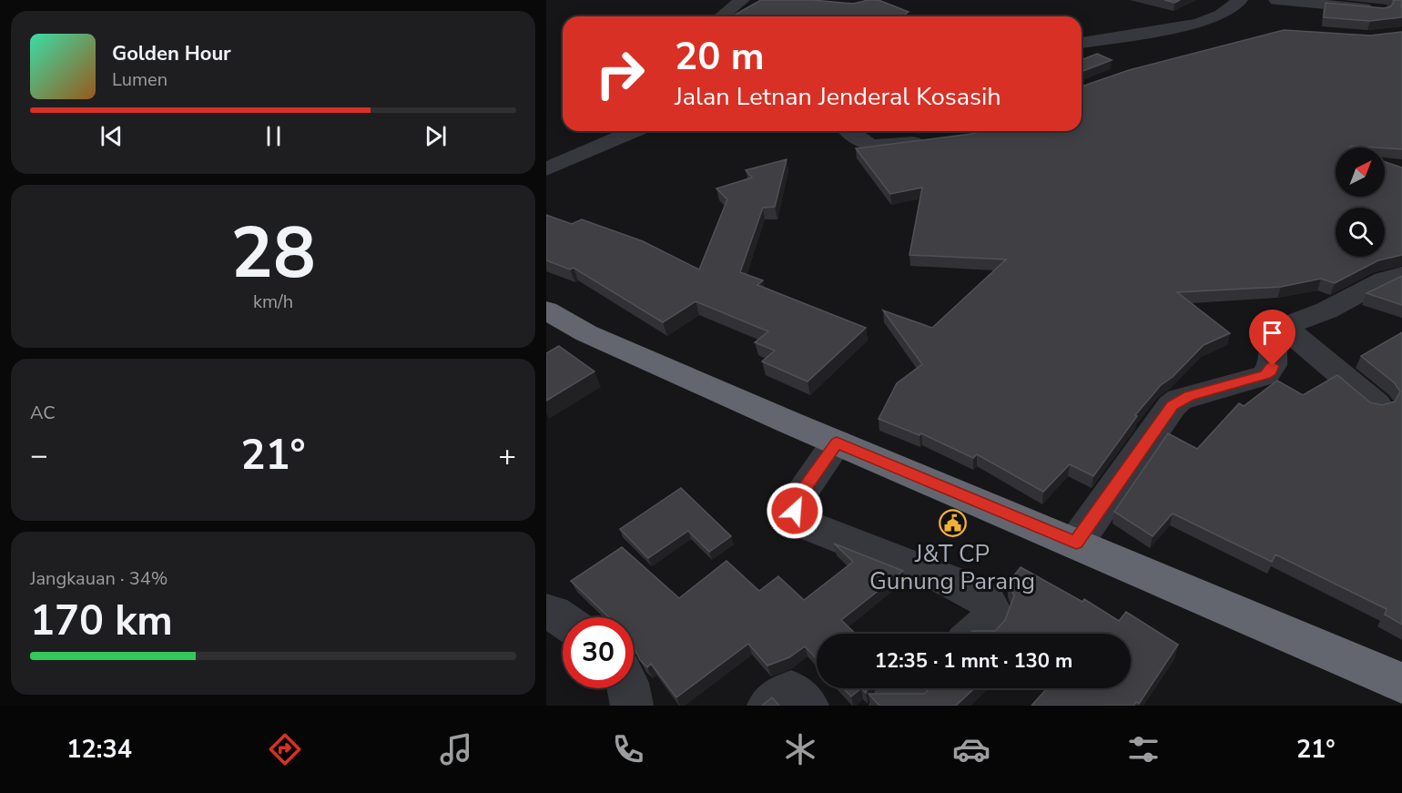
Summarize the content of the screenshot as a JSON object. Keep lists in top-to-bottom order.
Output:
{
  "places": {
    "public building": ["J&T CP Gunung Parang"]
  },
  "north": "top right",
  "page": {
    "turn": ["20 m", "Jalan Letnan Jenderal Kosasih"],
    "song": ["Golden Hour", "Lumen"],
    "tile": [
      ["28", "km/h"],
      "AC",
      ["Jangkauan · 34%", "170 km"]
    ],
    "heat": ["−", "21°", "+"],
    "limit": "30",
    "trip": "12:35 · 1 mnt · 130 m",
    "tabs": ["12:34", "21°"]
  }
}
